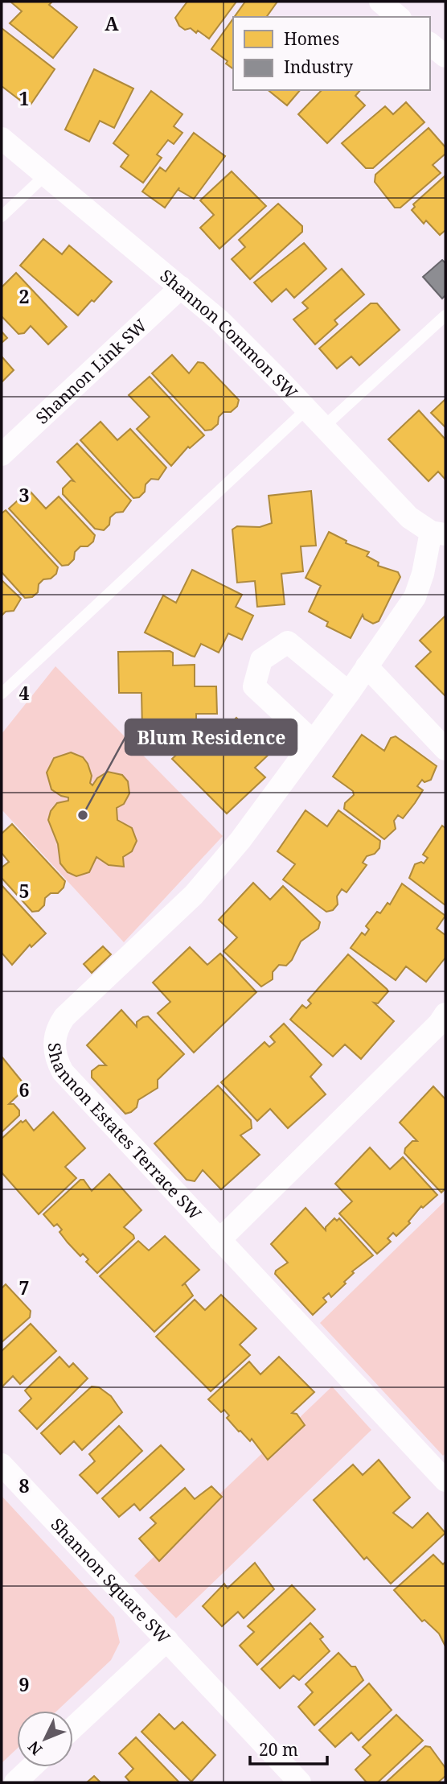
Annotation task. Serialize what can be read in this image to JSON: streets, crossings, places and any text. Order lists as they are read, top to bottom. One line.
{"streets":{"street":["Shannon Common SW","Shannon Link SW","Shannon Estates Terrace SW","Shannon Square SW"]},"crossings":[["Shannon Common SW","Shannon Link SW"],["Shannon Common SW","Shannon Estates Terrace SW"]],"places":["Blum Residence"],"legend":["Homes","Industry"],"scale_bar":"20 m","north":"bottom left","grid":{"columns":["A"],"rows":["1","2","3","4","5","6","7","8","9"]}}
